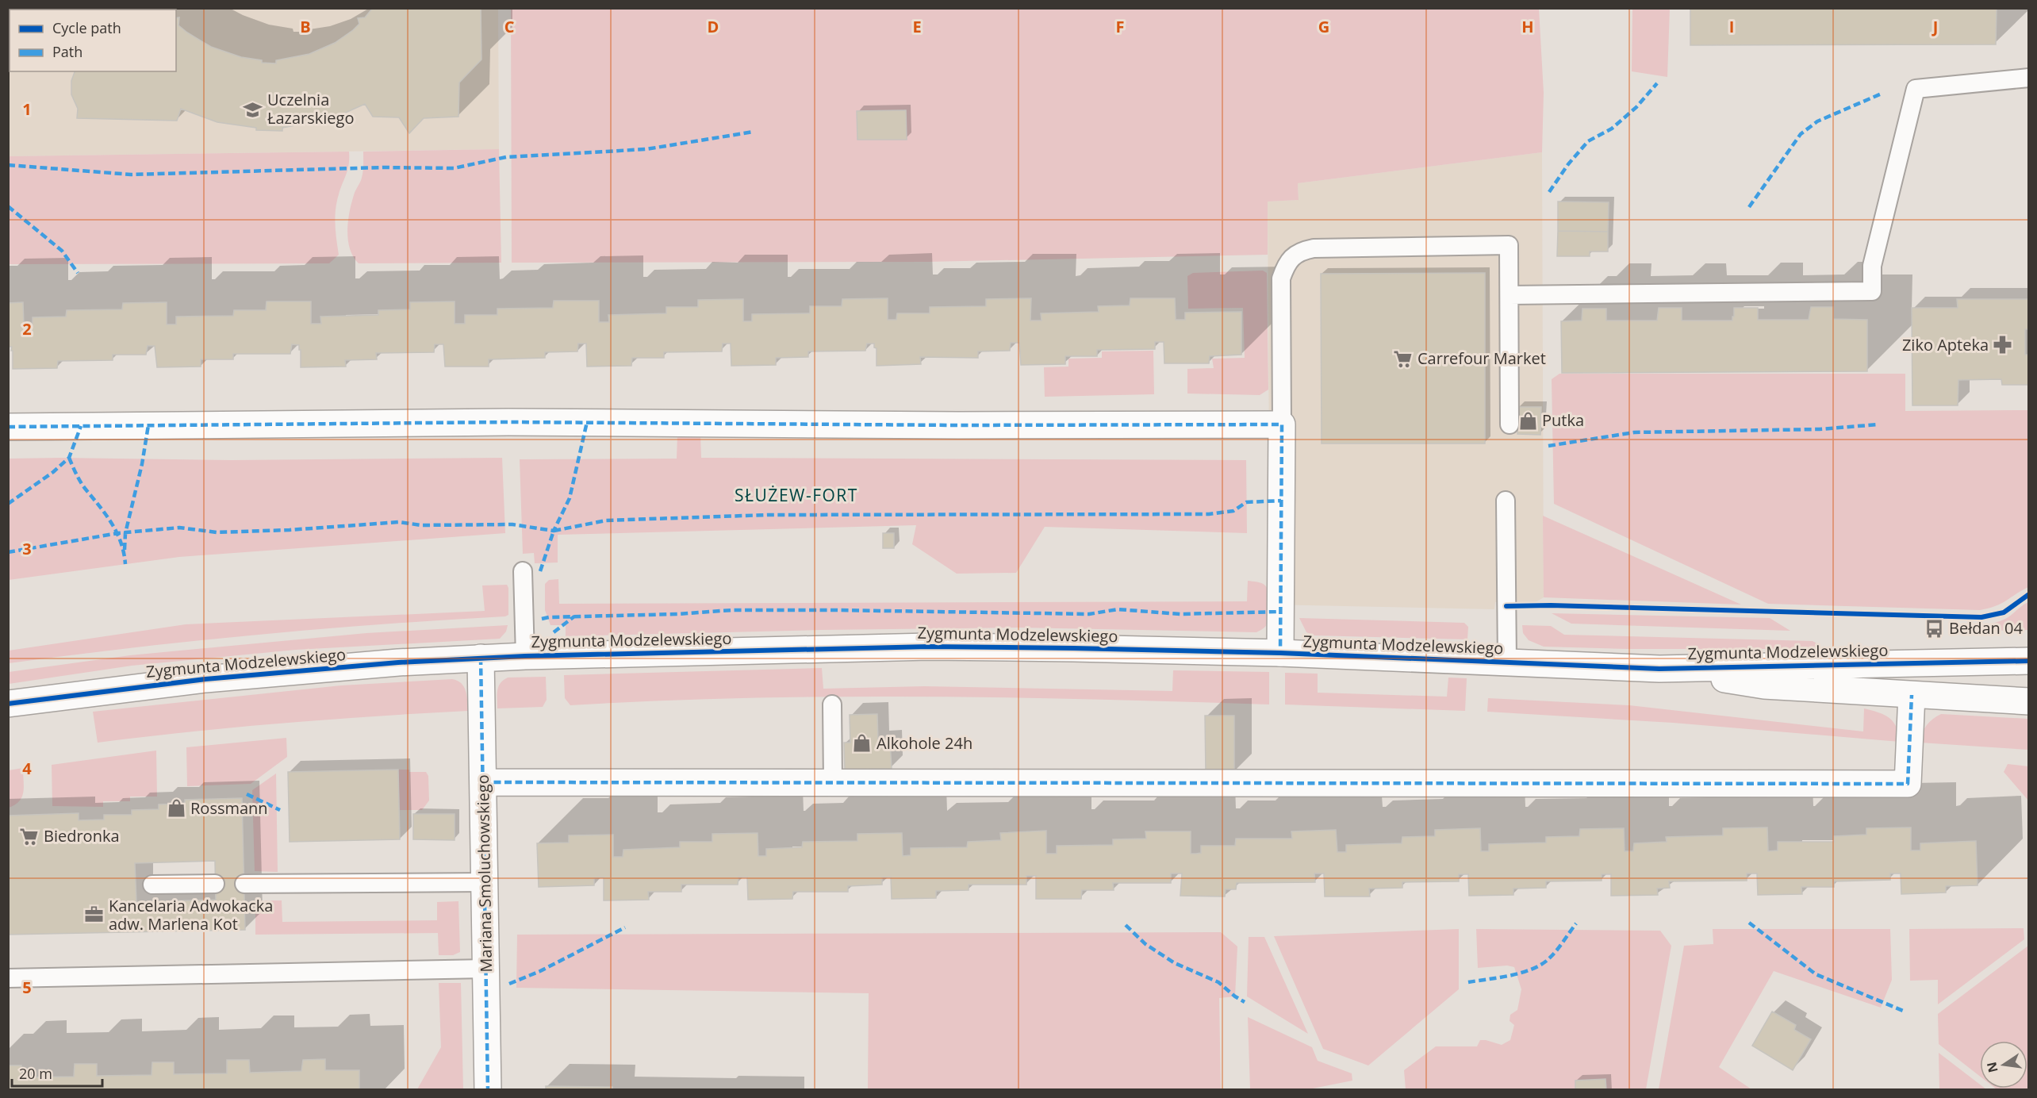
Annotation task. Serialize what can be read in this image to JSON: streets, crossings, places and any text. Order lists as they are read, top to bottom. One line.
{"streets":{"street":["Zygmunta Modzelewskiego","Mariana Smoluchowskiego"]},"crossings":[["Zygmunta Modzelewskiego","Mariana Smoluchowskiego"]],"districts":["SŁUŻEW-FORT"],"places":{"school or university":["Uczelnia Łazarskiego"],"pharmacy":["Ziko Apteka"],"supermarket":["Carrefour Market","Biedronka"],"shop":["Putka","Alkohole 24h","Rossmann"],"bus stop":["Bełdan 04"],"office":["Kancelaria Adwokacka adw. Marlena Kot"]},"legend":["Cycle path","Path"],"scale_bar":"20 m","north":"left","grid":{"columns":["B","C","D","E","F","G","H","I","J"],"rows":["1","2","3","4","5"]}}
